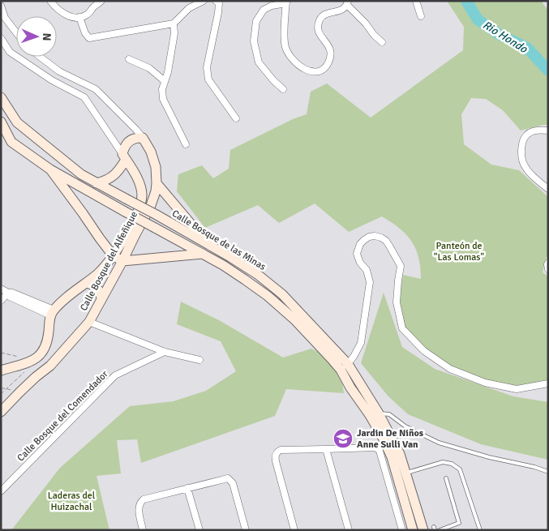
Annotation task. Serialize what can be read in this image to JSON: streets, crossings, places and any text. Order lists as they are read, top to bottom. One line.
{"streets":{"main road":["Calle Bosque de las Minas","Calle Bosque del Alfeñique"],"street":["Calle Bosque del Comendador"]},"water":["Rio Hondo"],"parks":["Panteón de \"Las Lomas\"","Laderas del Huizachal"],"places":{"school or university":["Jardin De Niños Anne Sulli Van"]},"north":"right"}
